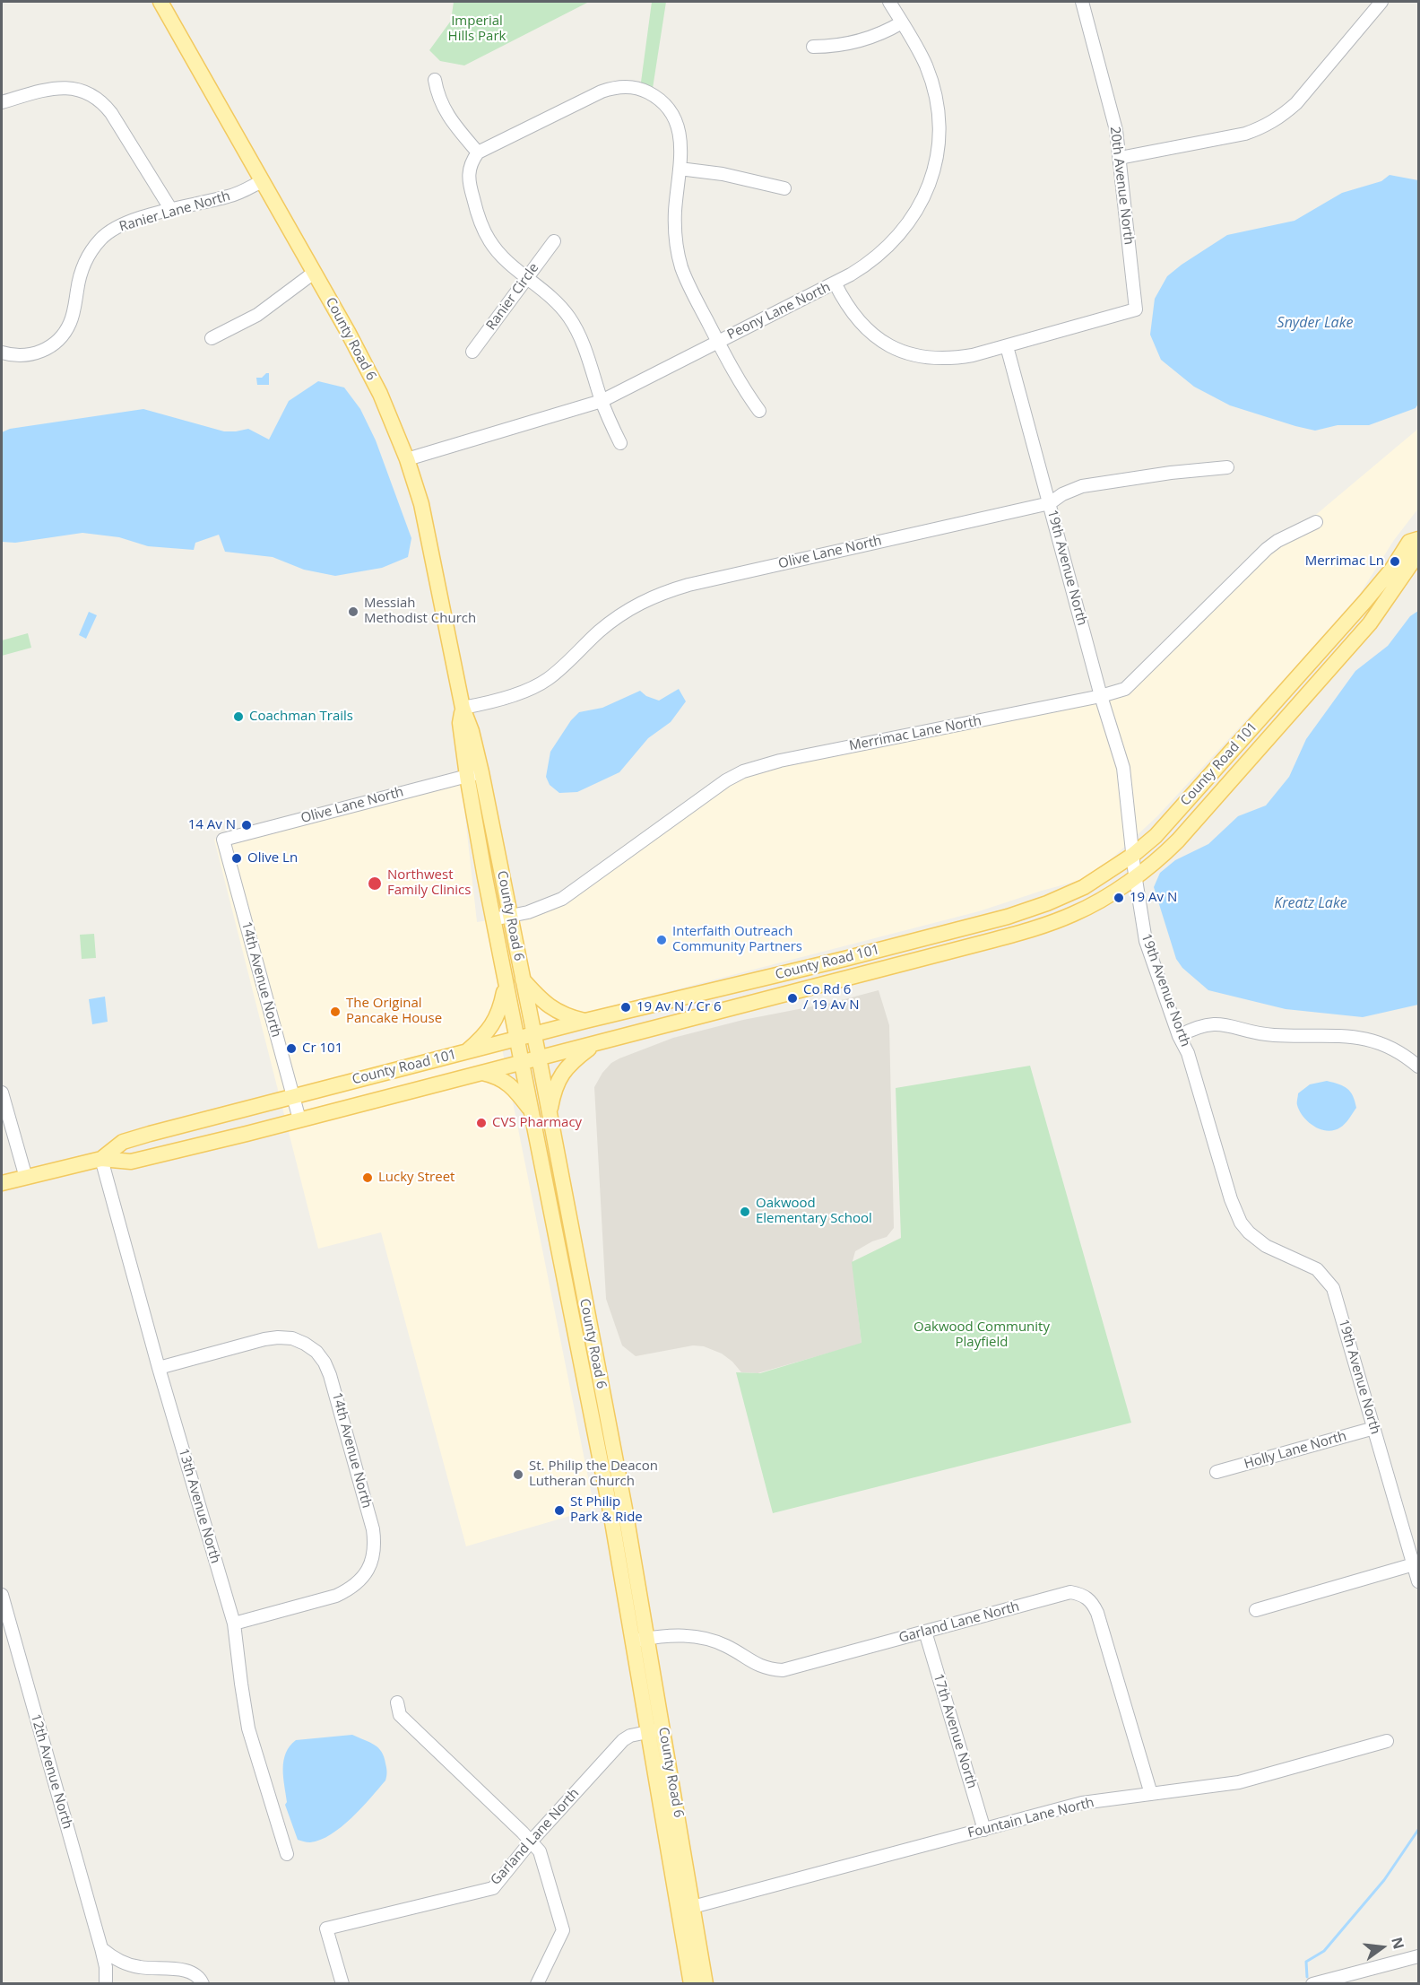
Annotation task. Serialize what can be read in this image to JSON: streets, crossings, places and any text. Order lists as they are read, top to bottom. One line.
{"streets":{"main road":["County Road 6","County Road 101"],"street":["20th Avenue North","Ranier Lane North","Ranier Circle","Peony Lane North","Olive Lane North","19th Avenue North","Merrimac Lane North","14th Avenue North","Holly Lane North","13th Avenue North","Garland Lane North","17th Avenue North","12th Avenue North","Fountain Lane North"]},"crossings":[["20th Avenue North","Peony Lane North"],["Ranier Lane North","County Road 6"],["Peony Lane North","County Road 6"],["Peony Lane North","19th Avenue North"],["County Road 6","Olive Lane North"],["County Road 6","Merrimac Lane North"],["County Road 6","County Road 101"],["County Road 6","Garland Lane North"],["County Road 6","Fountain Lane North"],["Olive Lane North","19th Avenue North"],["Olive Lane North","14th Avenue North"],["19th Avenue North","Merrimac Lane North"],["19th Avenue North","County Road 101"],["19th Avenue North","Holly Lane North"],["County Road 101","14th Avenue North"],["County Road 101","13th Avenue North"],["14th Avenue North","13th Avenue North"],["Garland Lane North","17th Avenue North"],["Garland Lane North","Fountain Lane North"],["17th Avenue North","Fountain Lane North"]],"water":["Snyder Lake","Kreatz Lake"],"parks":["Imperial Hills Park","Oakwood Community Playfield"],"places":["Merrimac Ln","Messiah Methodist Church","Coachman Trails","14 Av N","Olive Ln","Northwest Family Clinics","19 Av N","Interfaith Outreach Community Partners","Co Rd 6 / 19 Av N","19 Av N / Cr 6","The Original Pancake House","Cr 101","CVS Pharmacy","Lucky Street","Oakwood Elementary School","St. Philip the Deacon Lutheran Church","St Philip Park & Ride"],"north":"right"}
